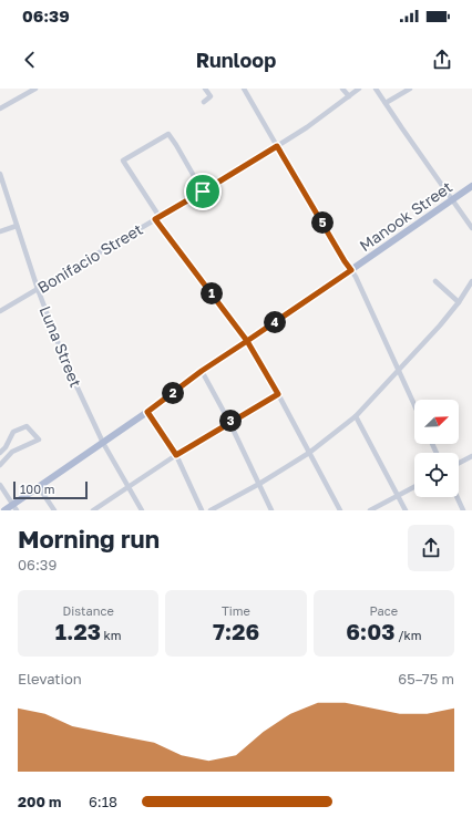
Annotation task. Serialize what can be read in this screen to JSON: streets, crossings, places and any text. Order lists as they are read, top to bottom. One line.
{"streets":{"main road":["Manook Street"],"street":["Bonifacio Street","Luna Street"]},"crossings":[["Manook Street","Luna Street"],["Bonifacio Street","Luna Street"]],"scale_bar":"100 m","north":"top right","page":{"status":"06:39","header":"Runloop","pins":["5","1","4","2","3"],"scale":"100 m","heading":["Morning run","06:39"],"stats":[["Distance","1.23 km"],["Time","7:26"],["Pace","6:03 /km"]],"chart":["Elevation","65–75 m"],"list":[{"name":"200 m","note":"6:18"}]}}
